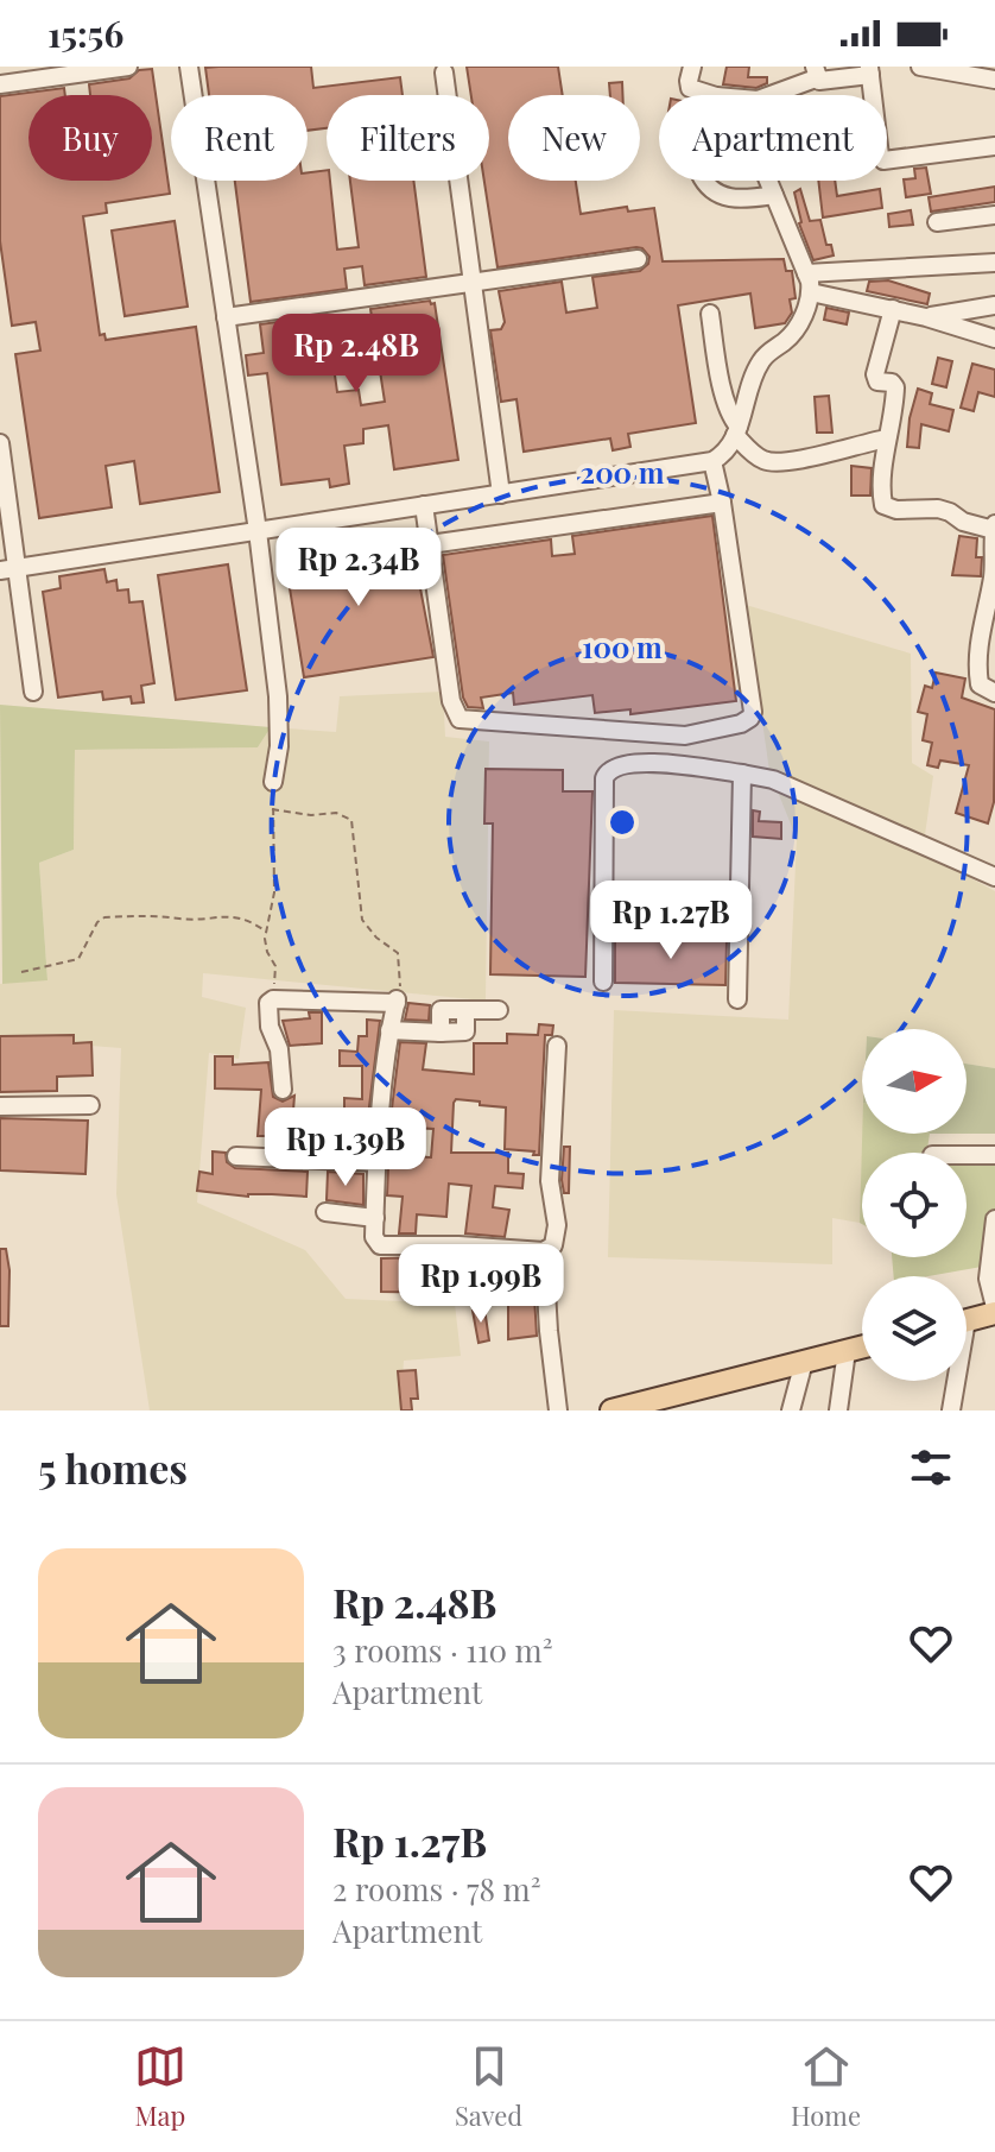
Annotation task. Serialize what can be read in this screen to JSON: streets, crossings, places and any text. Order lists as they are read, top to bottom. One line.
{"north":"right","page":{"status":"15:56","chip":["Buy","Rent","Filters","New","Apartment"],"price":["Rp 2.48B","Rp 2.34B","Rp 1.27B","Rp 1.39B","Rp 1.99B"],"heading":"5 homes","list":[{"name":"Rp 2.48B","note":"3 rooms · 110 m² · Apartment"},{"name":"Rp 1.27B","note":"2 rooms · 78 m² · Apartment"}],"tabs":["Map","Saved","Home"]},"rings":["200 m","100 m"]}
